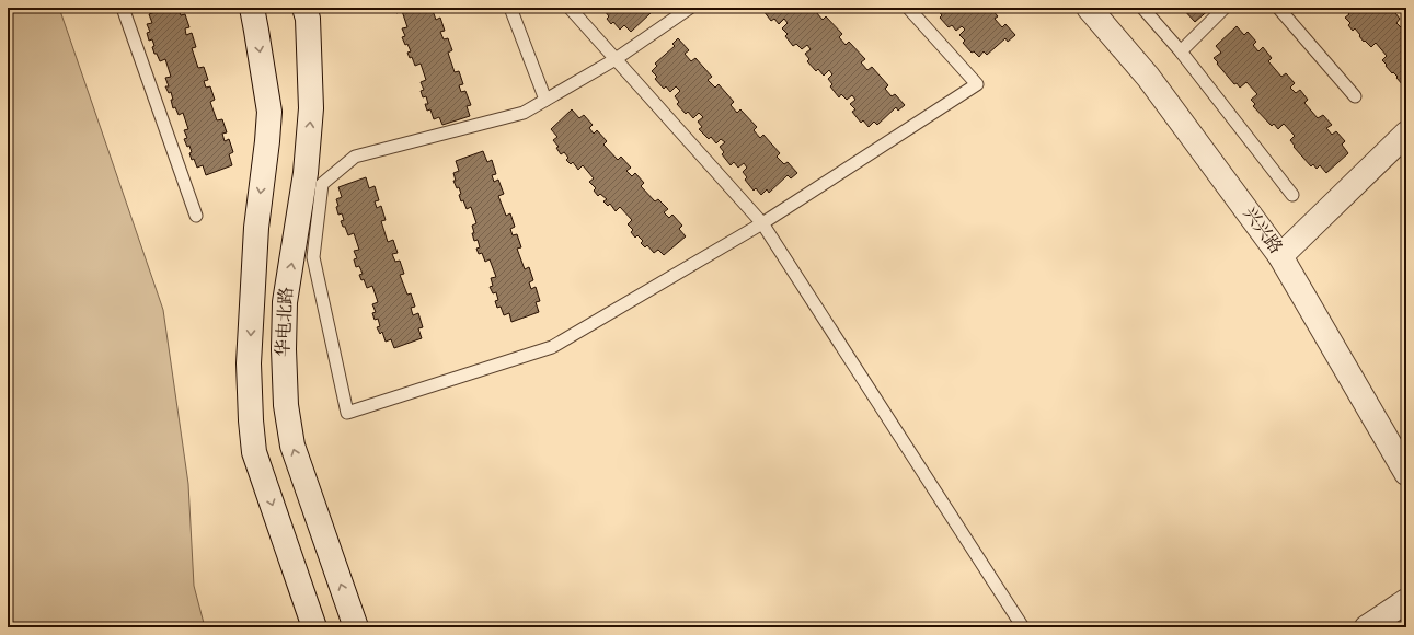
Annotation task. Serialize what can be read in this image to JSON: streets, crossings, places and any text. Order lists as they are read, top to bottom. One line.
{"streets":{"main road":["兴兴路","华电北路"]}}
